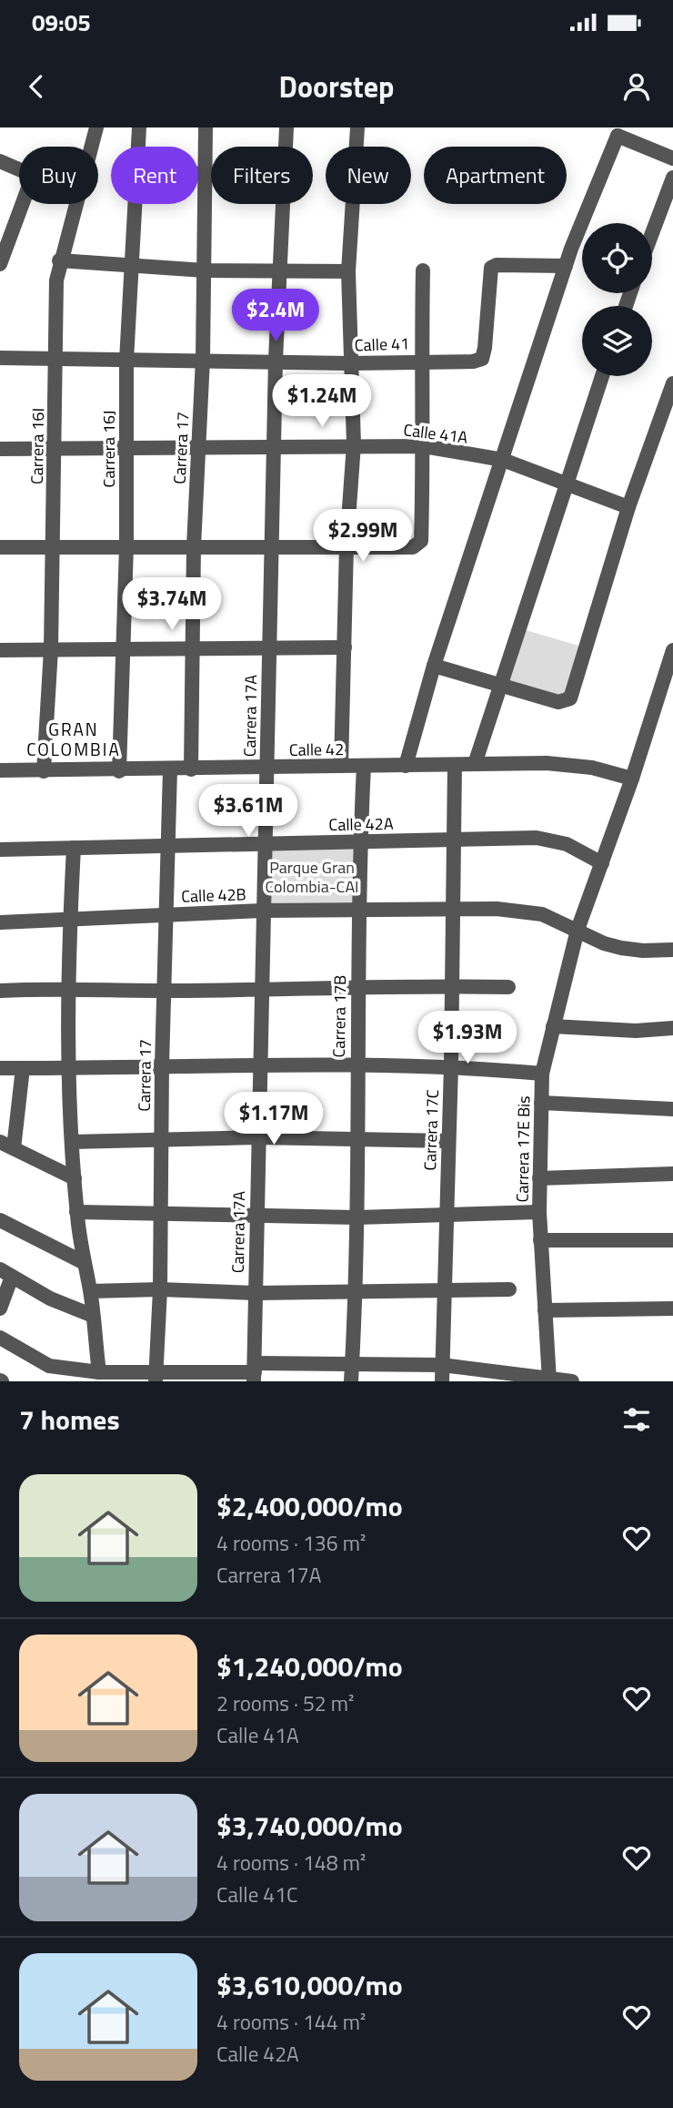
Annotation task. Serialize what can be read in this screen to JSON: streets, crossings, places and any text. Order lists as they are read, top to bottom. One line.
{"streets":{"street":["Calle 41","Calle 41A","Carrera 16I","Carrera 17","Carrera 16J","Carrera 17A","Calle 42","Calle 42A","Calle 42B","Carrera 17B","Carrera 17C","Carrera 17E Bis"]},"crossings":[["Calle 41","Carrera 16I"],["Calle 41","Carrera 17"],["Calle 41","Carrera 16J"],["Calle 41","Carrera 17A"],["Calle 41A","Carrera 16I"],["Calle 41A","Carrera 17"],["Calle 41A","Carrera 16J"],["Calle 41A","Carrera 17A"],["Carrera 16I","Calle 42"],["Carrera 17","Calle 42"],["Carrera 17","Calle 42A"],["Carrera 17","Calle 42B"],["Carrera 16J","Calle 42"],["Carrera 17A","Calle 42"],["Carrera 17A","Calle 42A"],["Carrera 17A","Calle 42B"],["Calle 42","Carrera 17B"],["Calle 42","Carrera 17C"],["Calle 42","Carrera 17E Bis"],["Calle 42A","Carrera 17B"],["Calle 42A","Carrera 17C"],["Calle 42A","Carrera 17E Bis"],["Calle 42B","Carrera 17B"],["Calle 42B","Carrera 17C"],["Calle 42B","Carrera 17E Bis"]],"districts":["GRAN COLOMBIA"],"parks":["Parque Gran Colombia-CAI"],"page":{"status":"09:05","header":"Doorstep","chip":["Buy","Rent","Filters","New","Apartment"],"price":["$2.4M","$1.24M","$2.99M","$3.74M","$3.61M","$1.93M","$1.17M"],"heading":"7 homes","list":[{"name":"$2,400,000/mo","note":"4 rooms · 136 m² · Carrera 17A"},{"name":"$1,240,000/mo","note":"2 rooms · 52 m² · Calle 41A"},{"name":"$3,740,000/mo","note":"4 rooms · 148 m² · Calle 41C"},{"name":"$3,610,000/mo","note":"4 rooms · 144 m² · Calle 42A"}]}}
